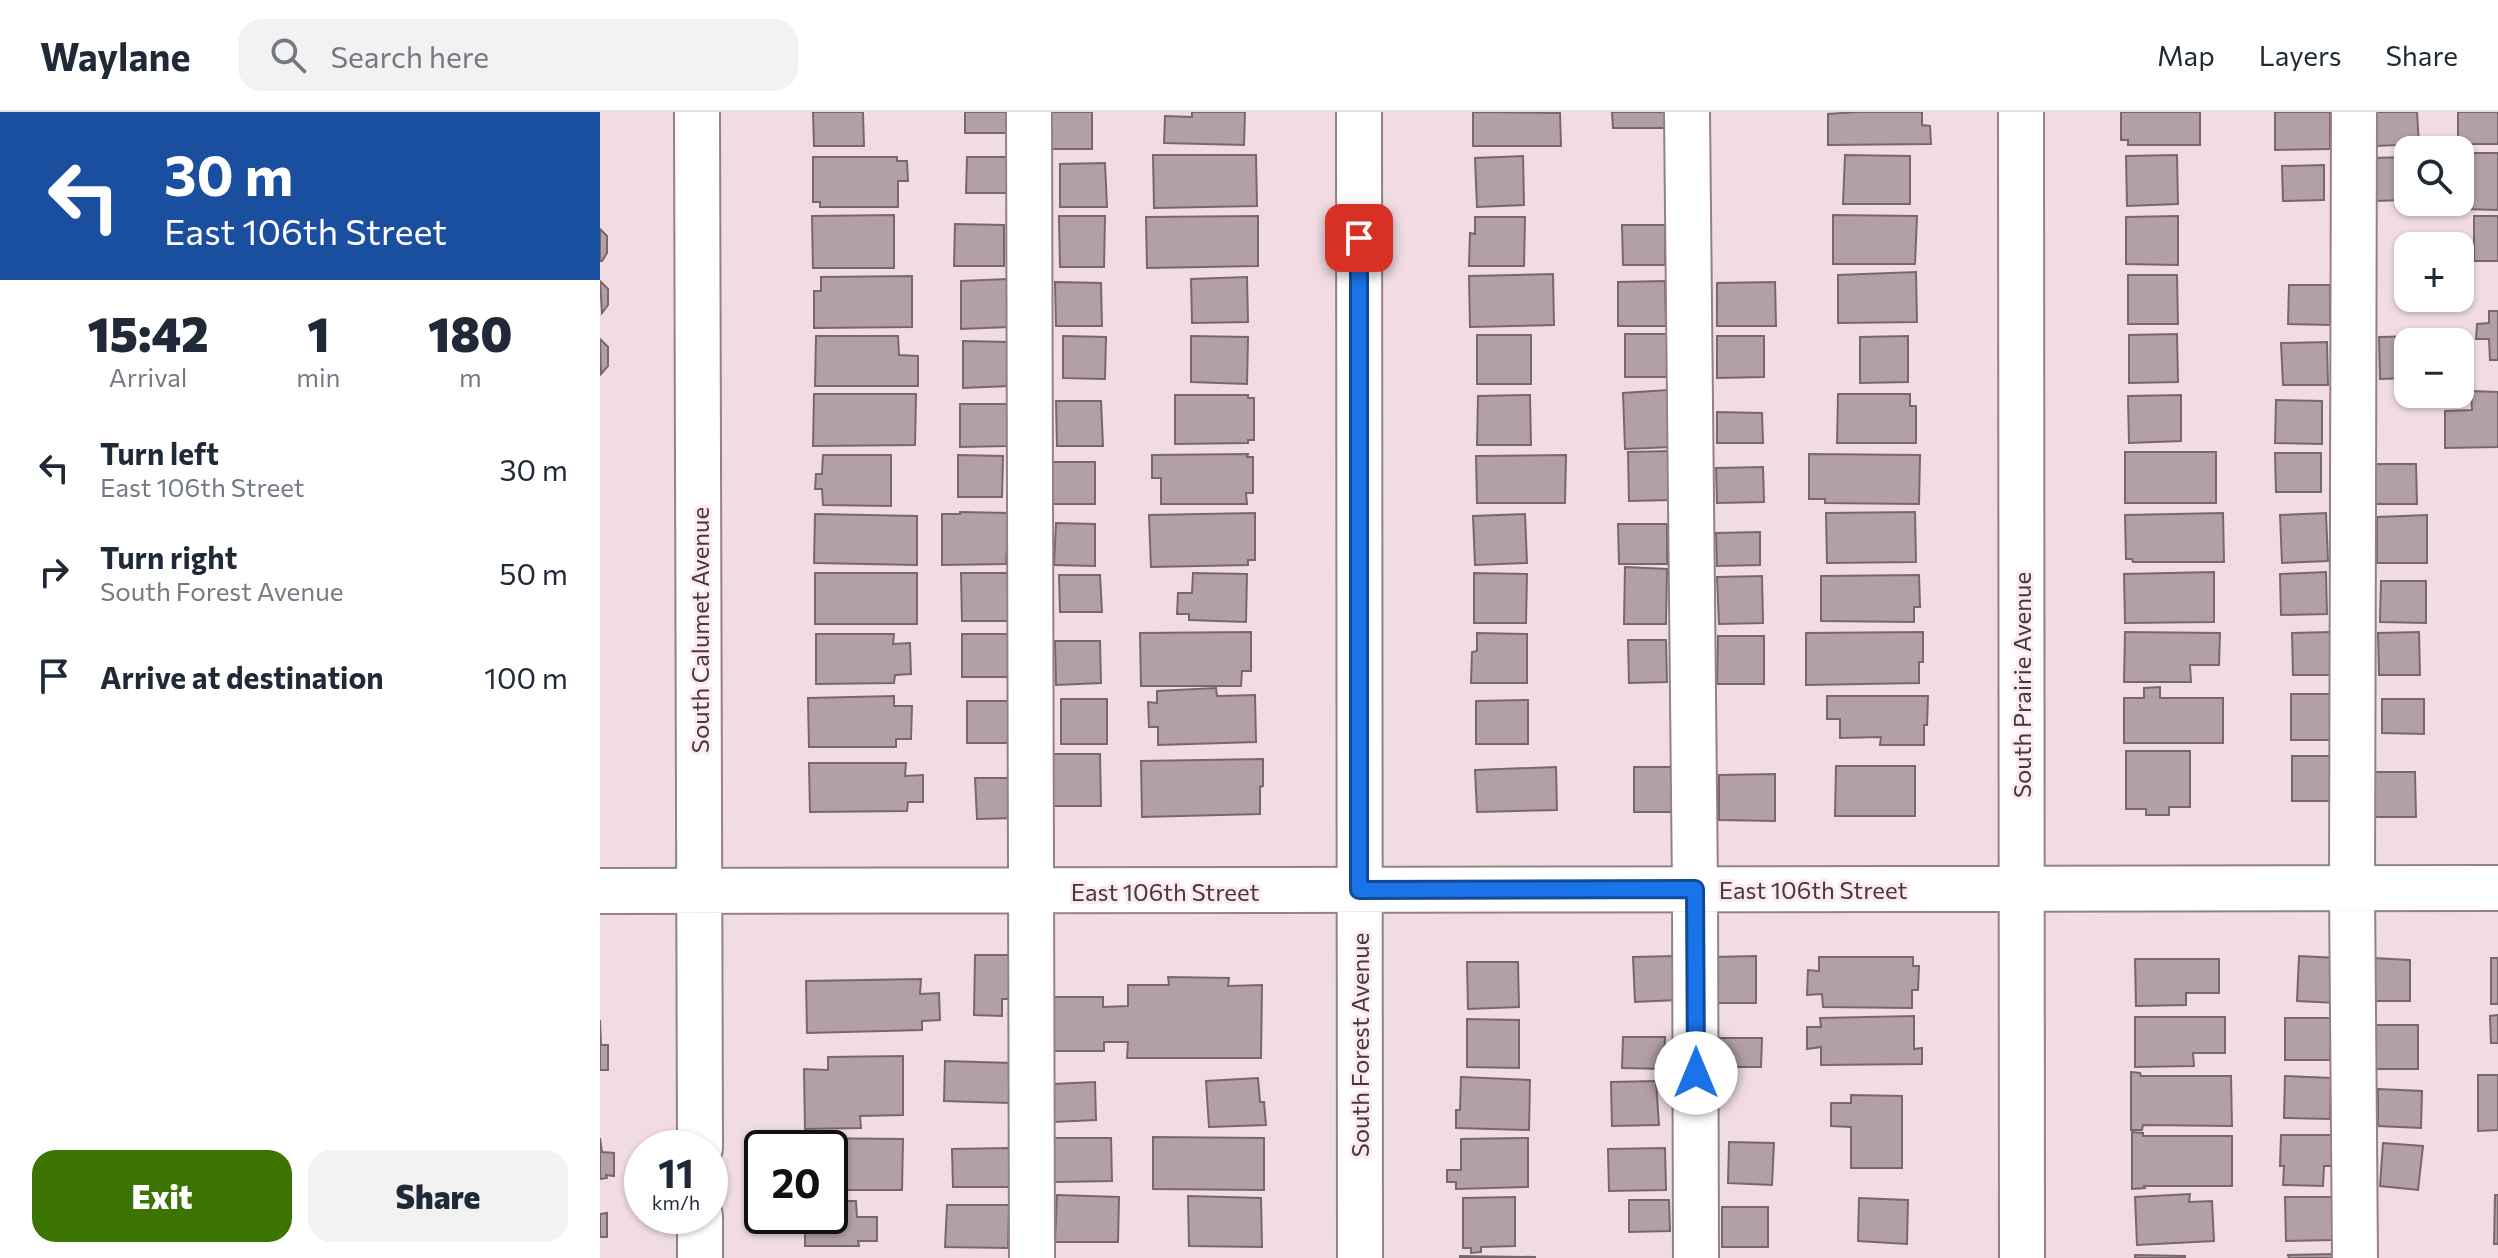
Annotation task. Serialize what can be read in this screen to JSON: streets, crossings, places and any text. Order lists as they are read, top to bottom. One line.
{"streets":{"street":["South Calumet Avenue","South Prairie Avenue","East 106th Street","South Forest Avenue"]},"crossings":[["South Calumet Avenue","East 106th Street"],["South Prairie Avenue","East 106th Street"],["East 106th Street","South Forest Avenue"]],"page":{"header":"Waylane","search":"Search here","nav":["Map","Layers","Share"],"turn":["30 m","East 106th Street"],"map_buttons":["+","−"],"eta":["15:42","Arrival","1","min","180","m"],"list":[{"name":"Turn left","note":"East 106th Street","value":"30 m"},{"name":"Turn right","note":"South Forest Avenue","value":"50 m"},{"name":"Arrive at destination","value":"100 m"}],"speed":"11 km/h","limit":"20","buttons":["Exit","Share"]}}
